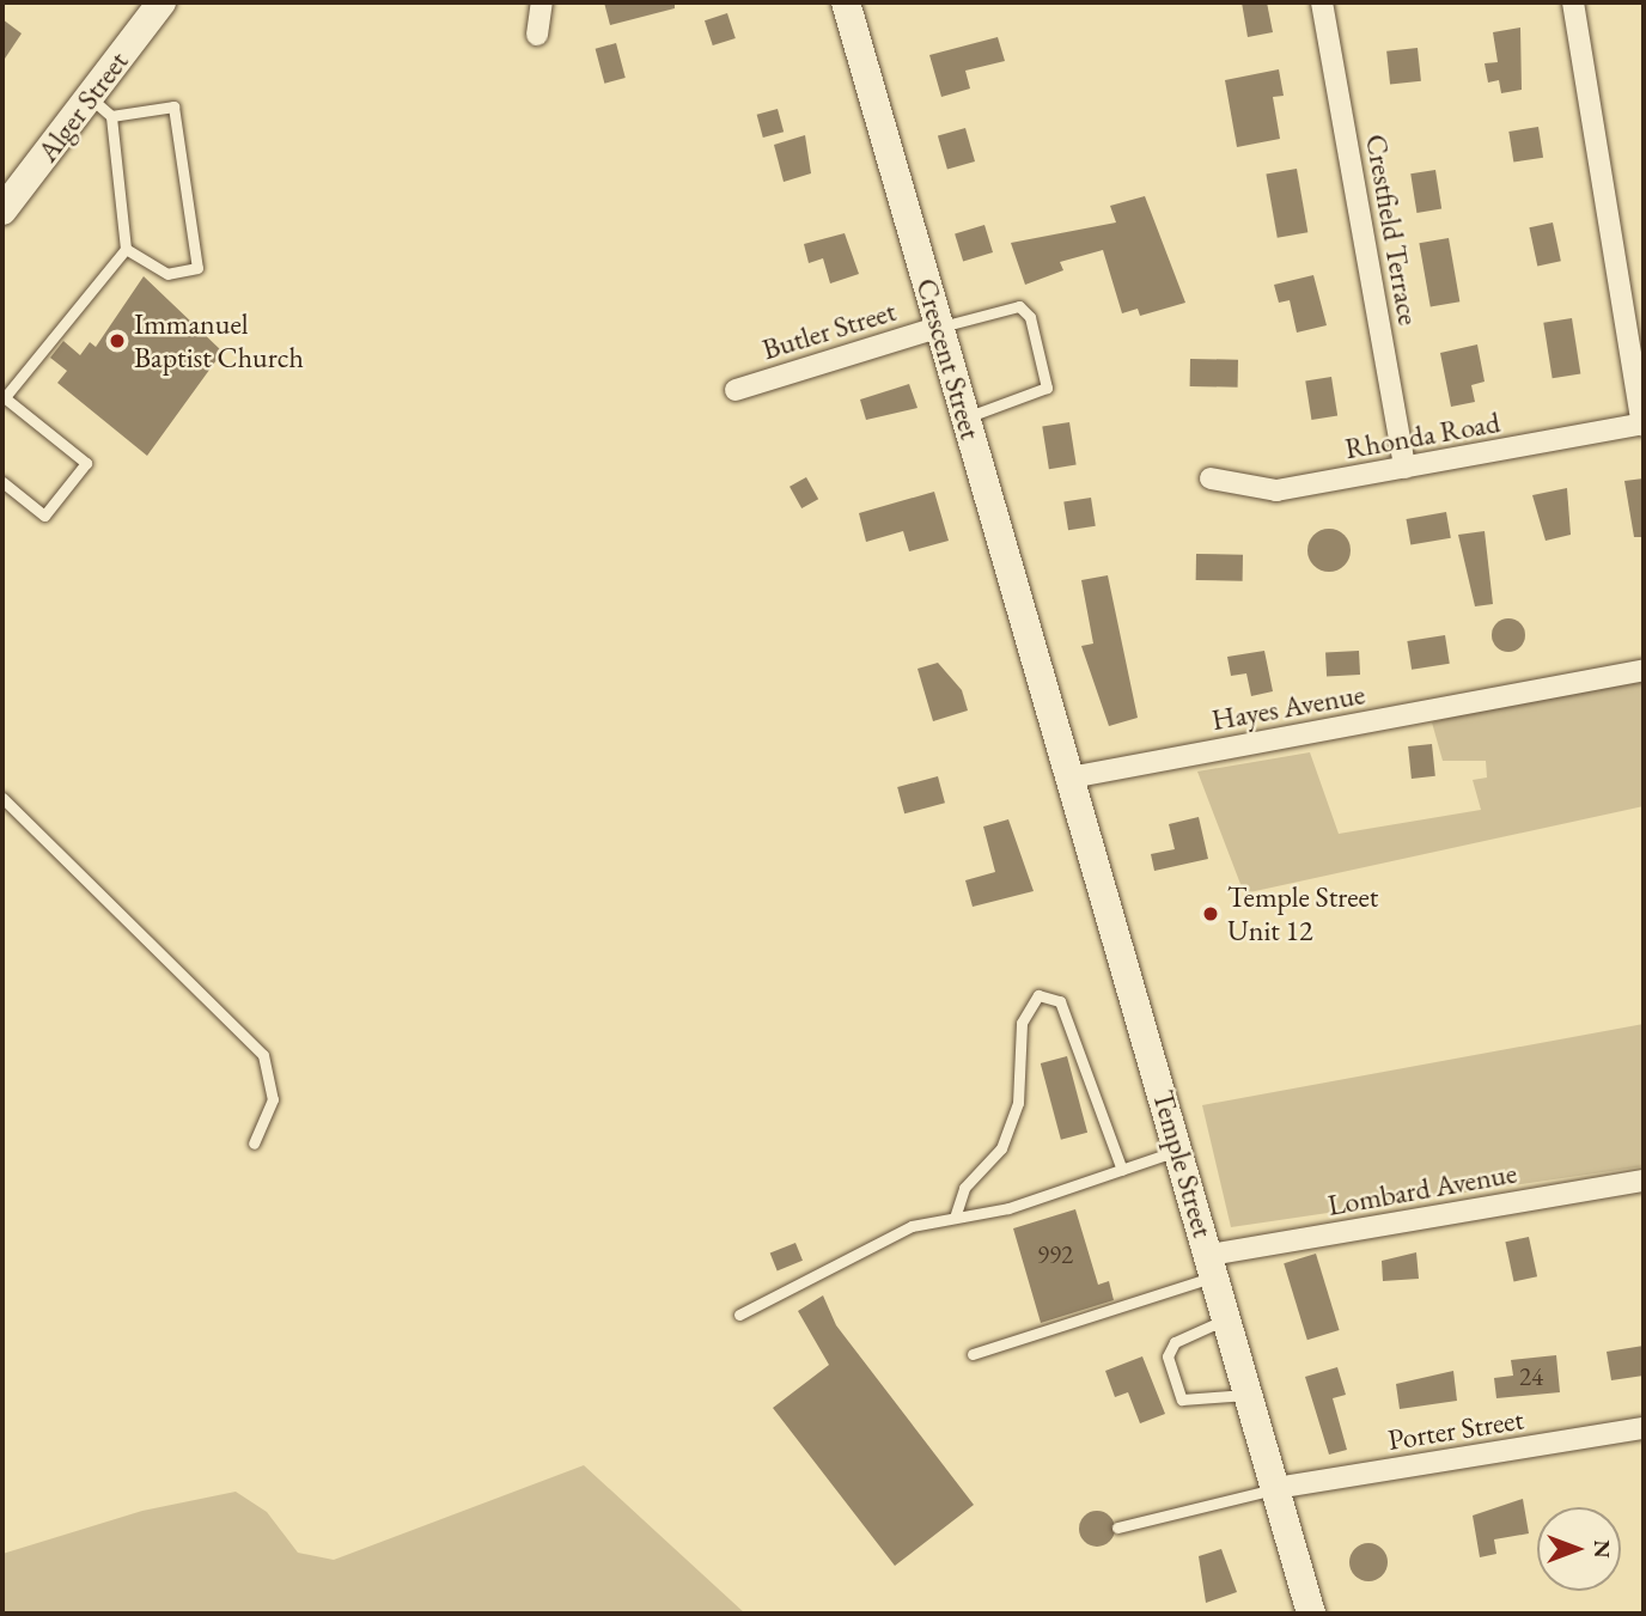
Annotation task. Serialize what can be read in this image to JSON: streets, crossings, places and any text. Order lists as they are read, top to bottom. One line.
{"streets":{"main road":["Alger Street","Crescent Street","Temple Street"],"street":["Crestfield Terrace","Butler Street","Rhonda Road","Hayes Avenue","Lombard Avenue","Porter Street"]},"crossings":[["Crestfield Terrace","Rhonda Road"],["Butler Street","Crescent Street"],["Crescent Street","Temple Street"],["Hayes Avenue","Temple Street"],["Temple Street","Lombard Avenue"],["Temple Street","Porter Street"]],"places":["Immanuel Baptist Church","Temple Street Unit 12"],"house_numbers":["992","24"],"north":"right"}
